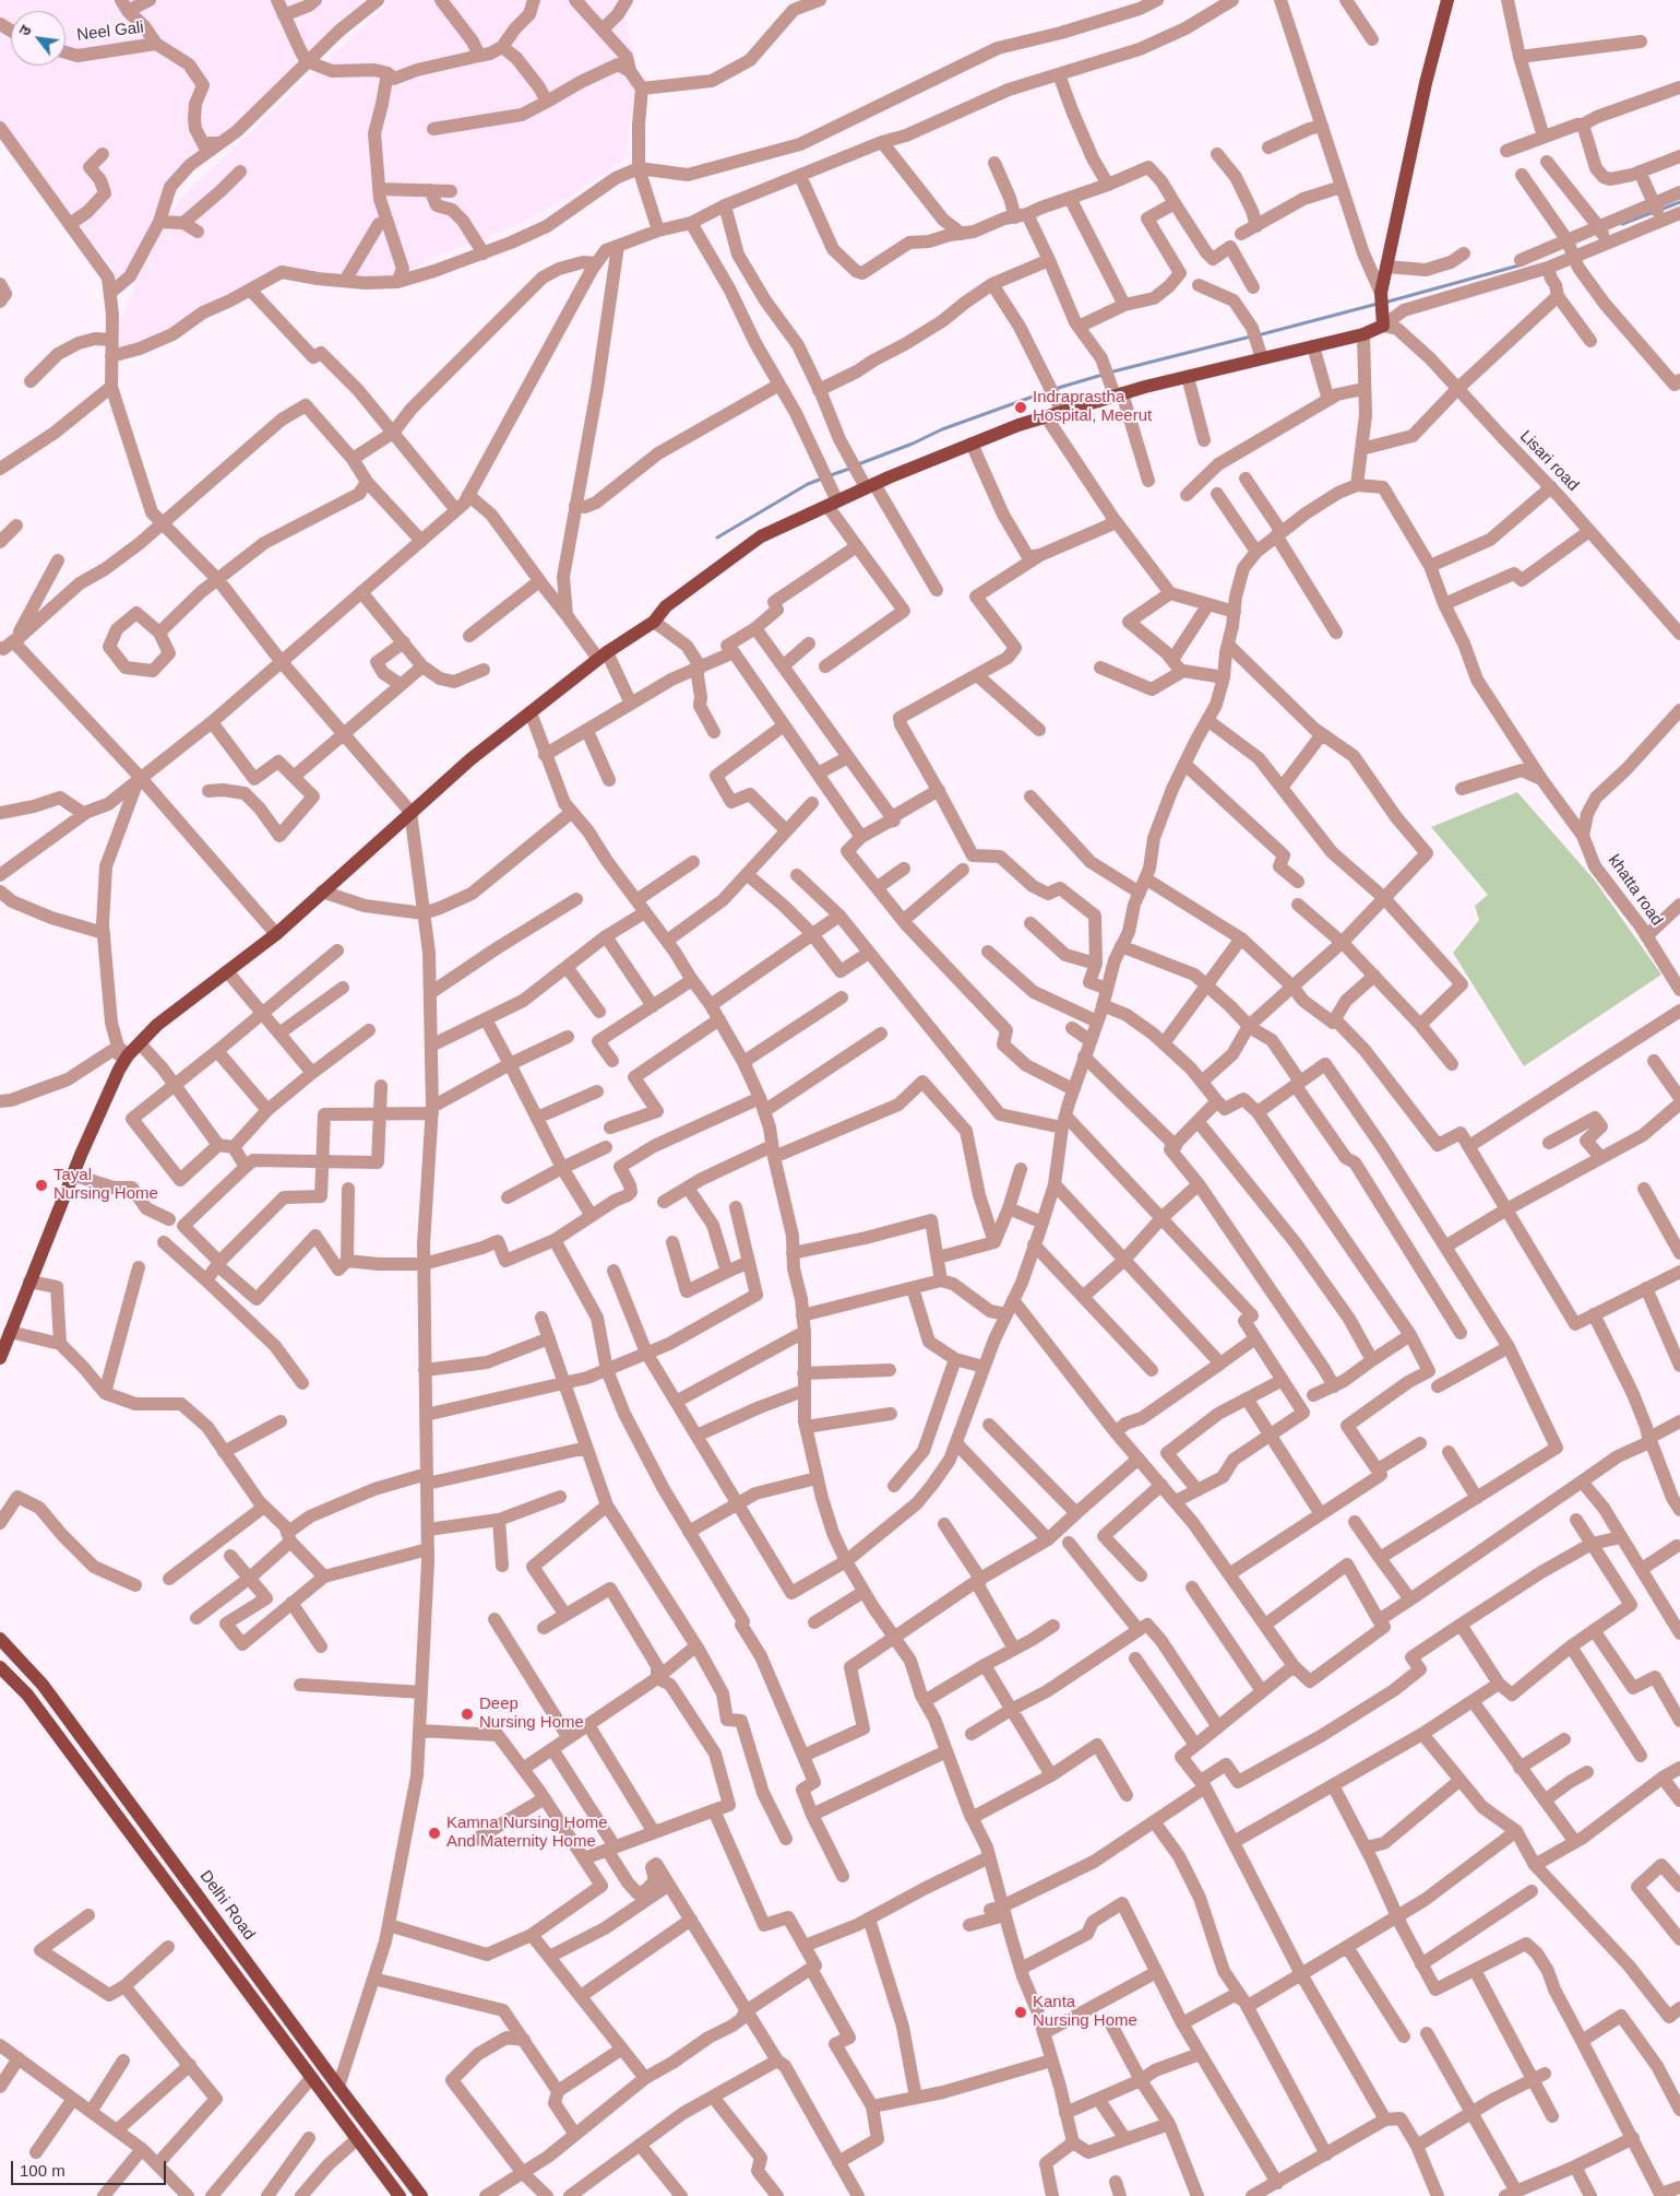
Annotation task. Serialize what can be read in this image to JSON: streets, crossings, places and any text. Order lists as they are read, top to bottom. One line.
{"streets":{"main road":["Delhi Road"],"street":["Neel Gali","Lisari road","khatta road"]},"places":["Indraprastha Hospital, Meerut","Tayal Nursing Home","Deep Nursing Home","Kamna Nursing Home And Maternity Home","Kanta Nursing Home"],"scale_bar":"100 m","north":"top left"}
